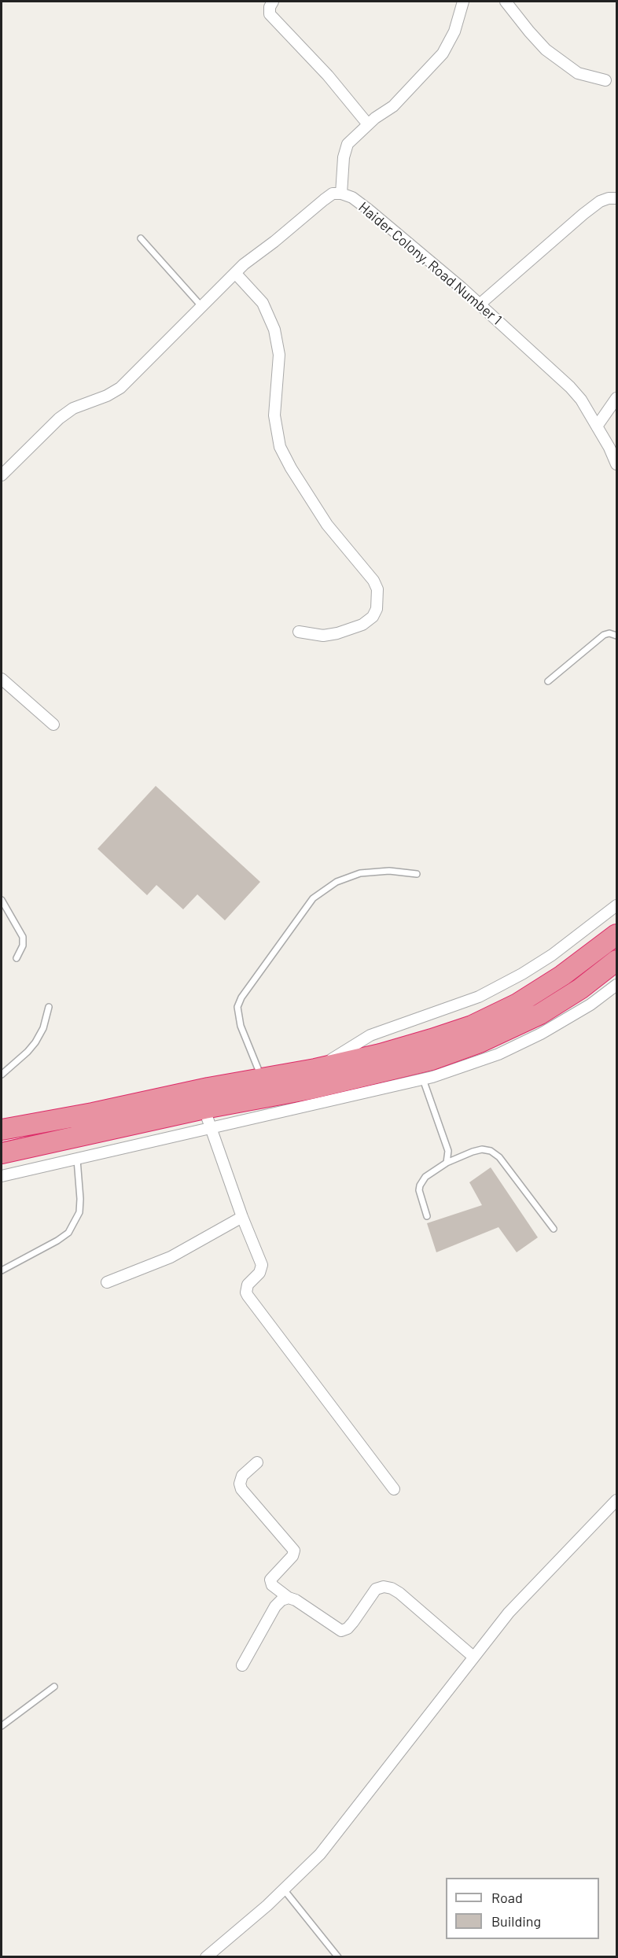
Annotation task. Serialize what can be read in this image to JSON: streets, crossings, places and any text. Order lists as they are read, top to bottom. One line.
{"streets":{"street":["Haider Colony, Road Number 1"]},"legend":["Road","Building"]}
